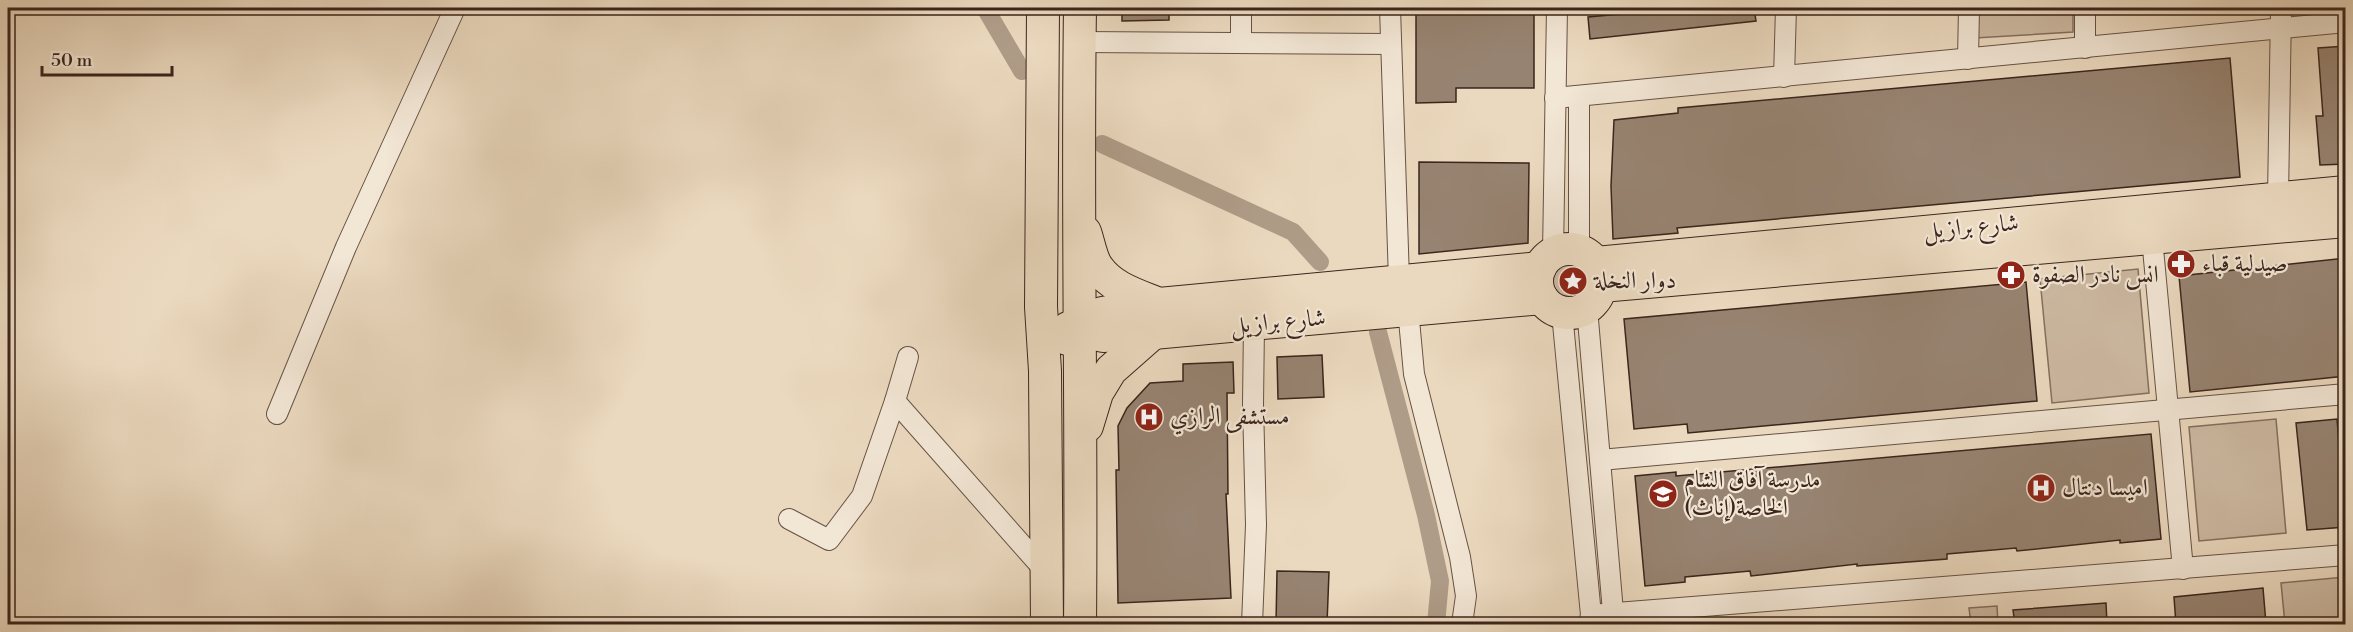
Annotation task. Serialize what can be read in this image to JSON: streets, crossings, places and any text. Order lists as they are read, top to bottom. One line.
{"streets":{"highway":["شارع برازيل"]},"places":{"pharmacy":["صيدلية قباء","انس نادر الصفوة"],"place":["دوار النخلة"],"hospital":["مستشفى الرازي","اميسا دنتال"],"school or university":["مدرسة آفاق الشام الخاصة(إناث)"]},"scale_bar":"50 m"}
